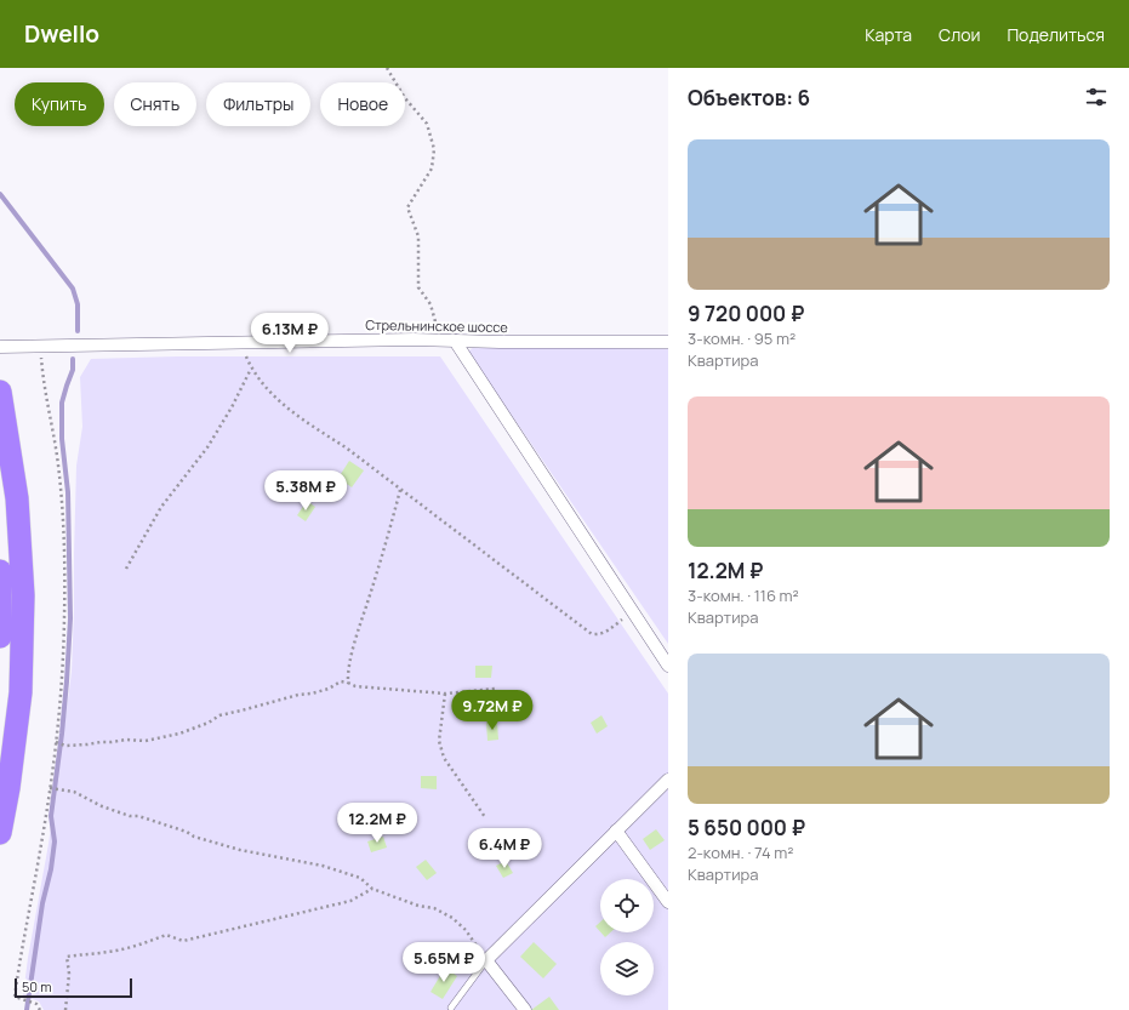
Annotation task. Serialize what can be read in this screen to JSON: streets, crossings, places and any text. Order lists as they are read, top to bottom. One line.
{"streets":{"street":["Стрельнинское шоссе"]},"scale_bar":"50 m","page":{"header":"Dwello","nav":["Карта","Слои","Поделиться"],"heading":"Объектов: 6","chip":["Купить","Снять","Фильтры","Новое"],"list":[{"name":"9 720 000 ₽","note":"3-комн. · 95 m² · Квартира"},{"name":"12.2M ₽","note":"3-комн. · 116 m² · Квартира"},{"name":"5 650 000 ₽","note":"2-комн. · 74 m² · Квартира"}],"price":["6.13M ₽","5.38M ₽","9.72M ₽","12.2M ₽","6.4M ₽","5.65M ₽"],"scale":"50 m"}}
